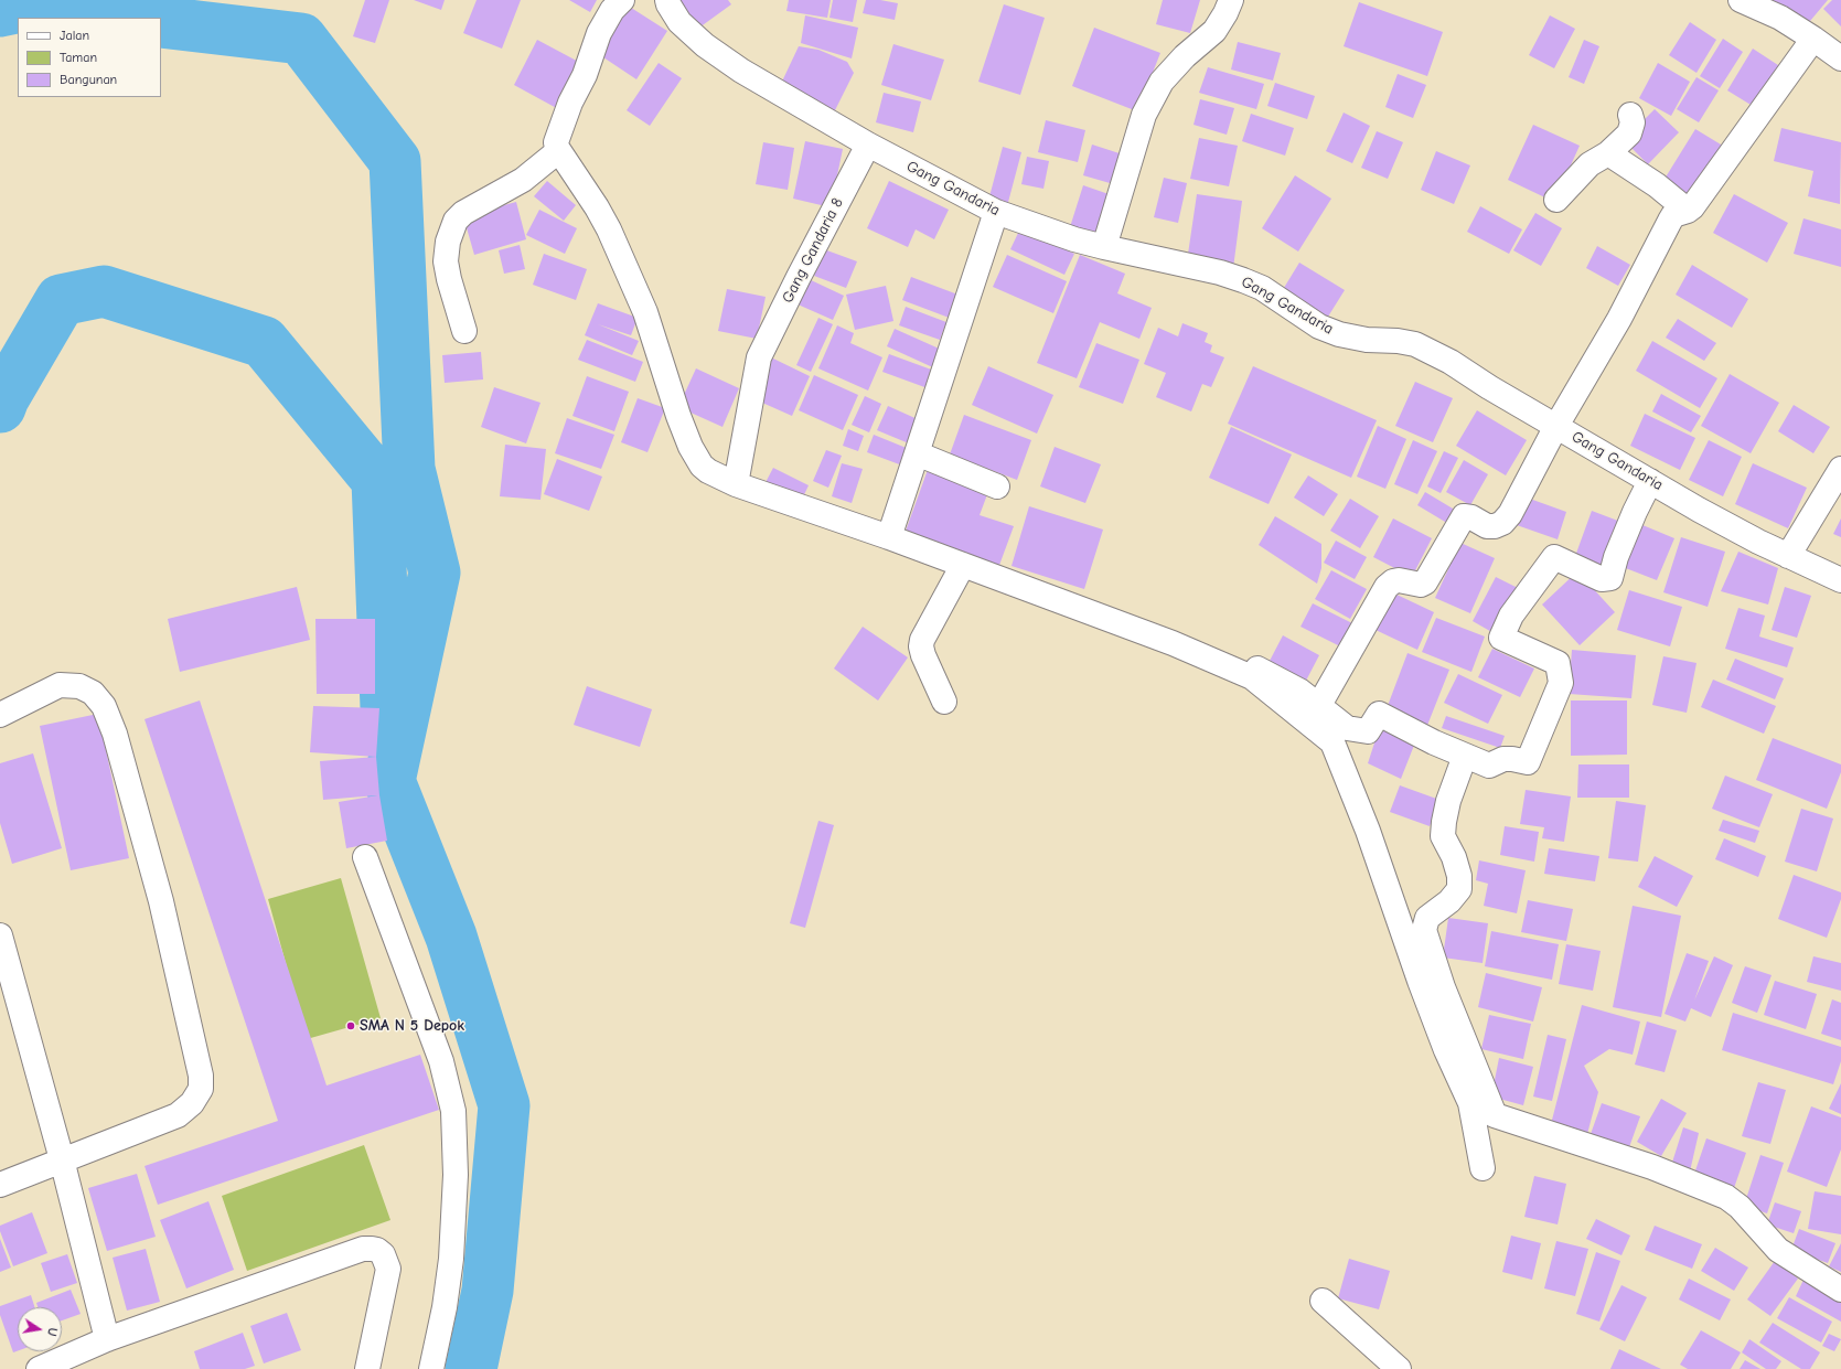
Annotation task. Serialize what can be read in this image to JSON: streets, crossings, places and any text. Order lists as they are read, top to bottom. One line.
{"streets":{"street":["Gang Gandaria","Gang Gandaria 8"]},"crossings":[["Gang Gandaria","Gang Gandaria 8"]],"places":["SMA N 5 Depok"],"legend":["Jalan","Taman","Bangunan"],"north":"right"}
